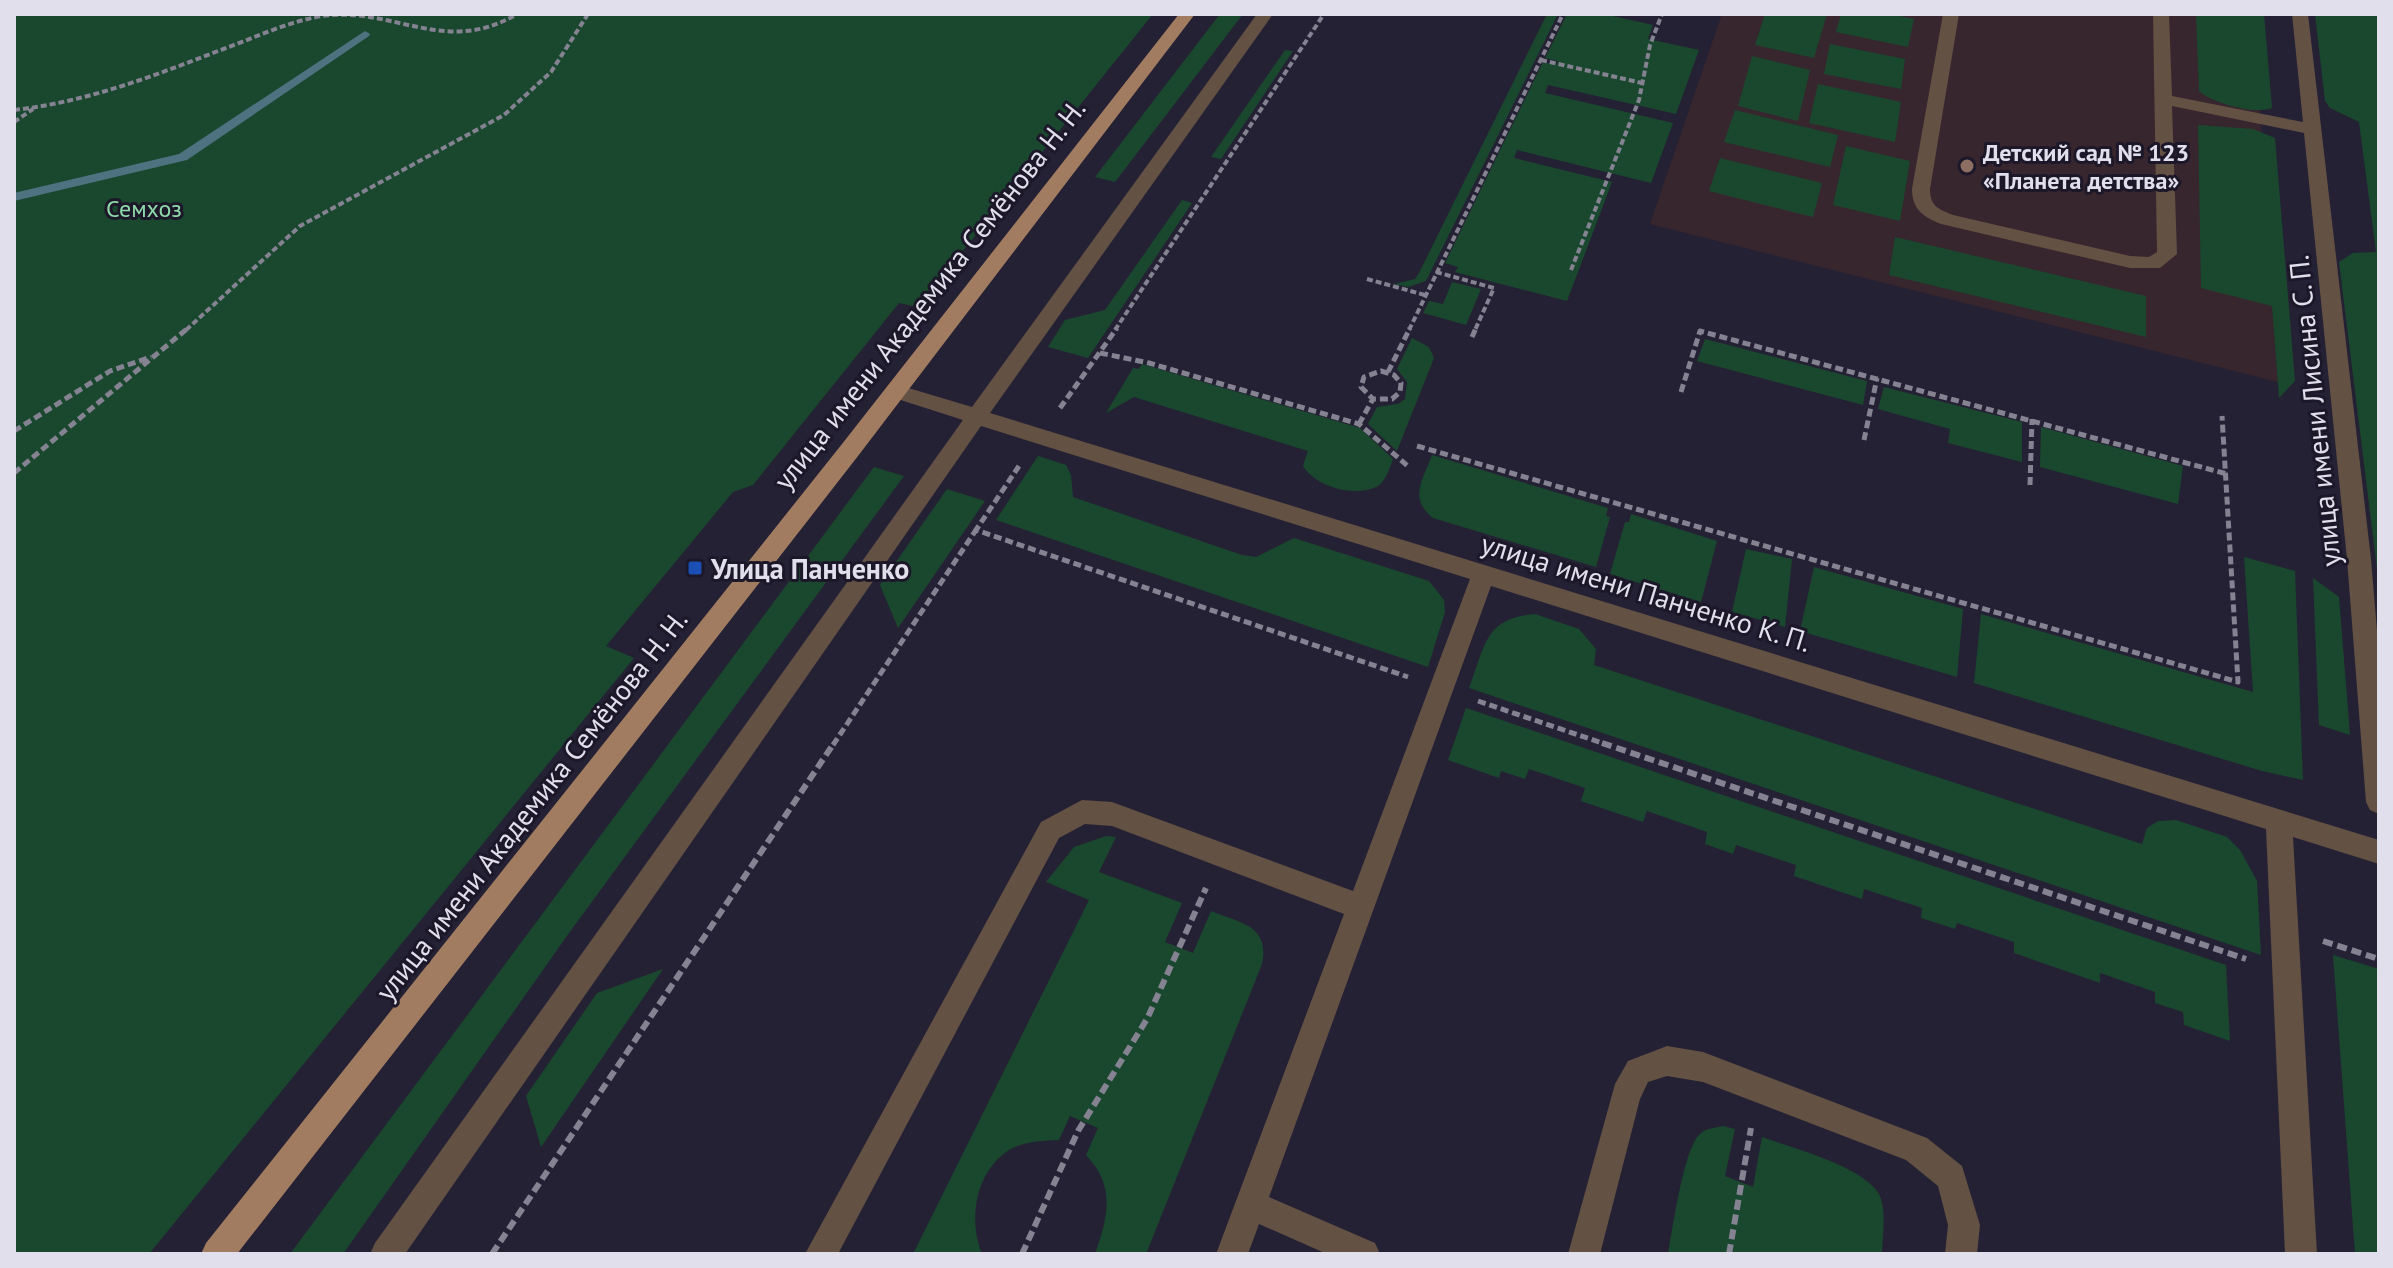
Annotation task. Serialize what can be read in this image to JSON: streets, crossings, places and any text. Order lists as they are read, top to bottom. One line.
{"streets":{"main road":["улица имени Академика Семёнова Н. Н."],"street":["улица имени Лисина С. П.","улица имени Панченко К. П."]},"crossings":[["улица имени Академика Семёнова Н. Н.","улица имени Панченко К. П."]],"parks":["Семхоз"],"places":{"other":["Детский сад № 123 «Планета детства»"],"transit":["Улица Панченко"]}}
